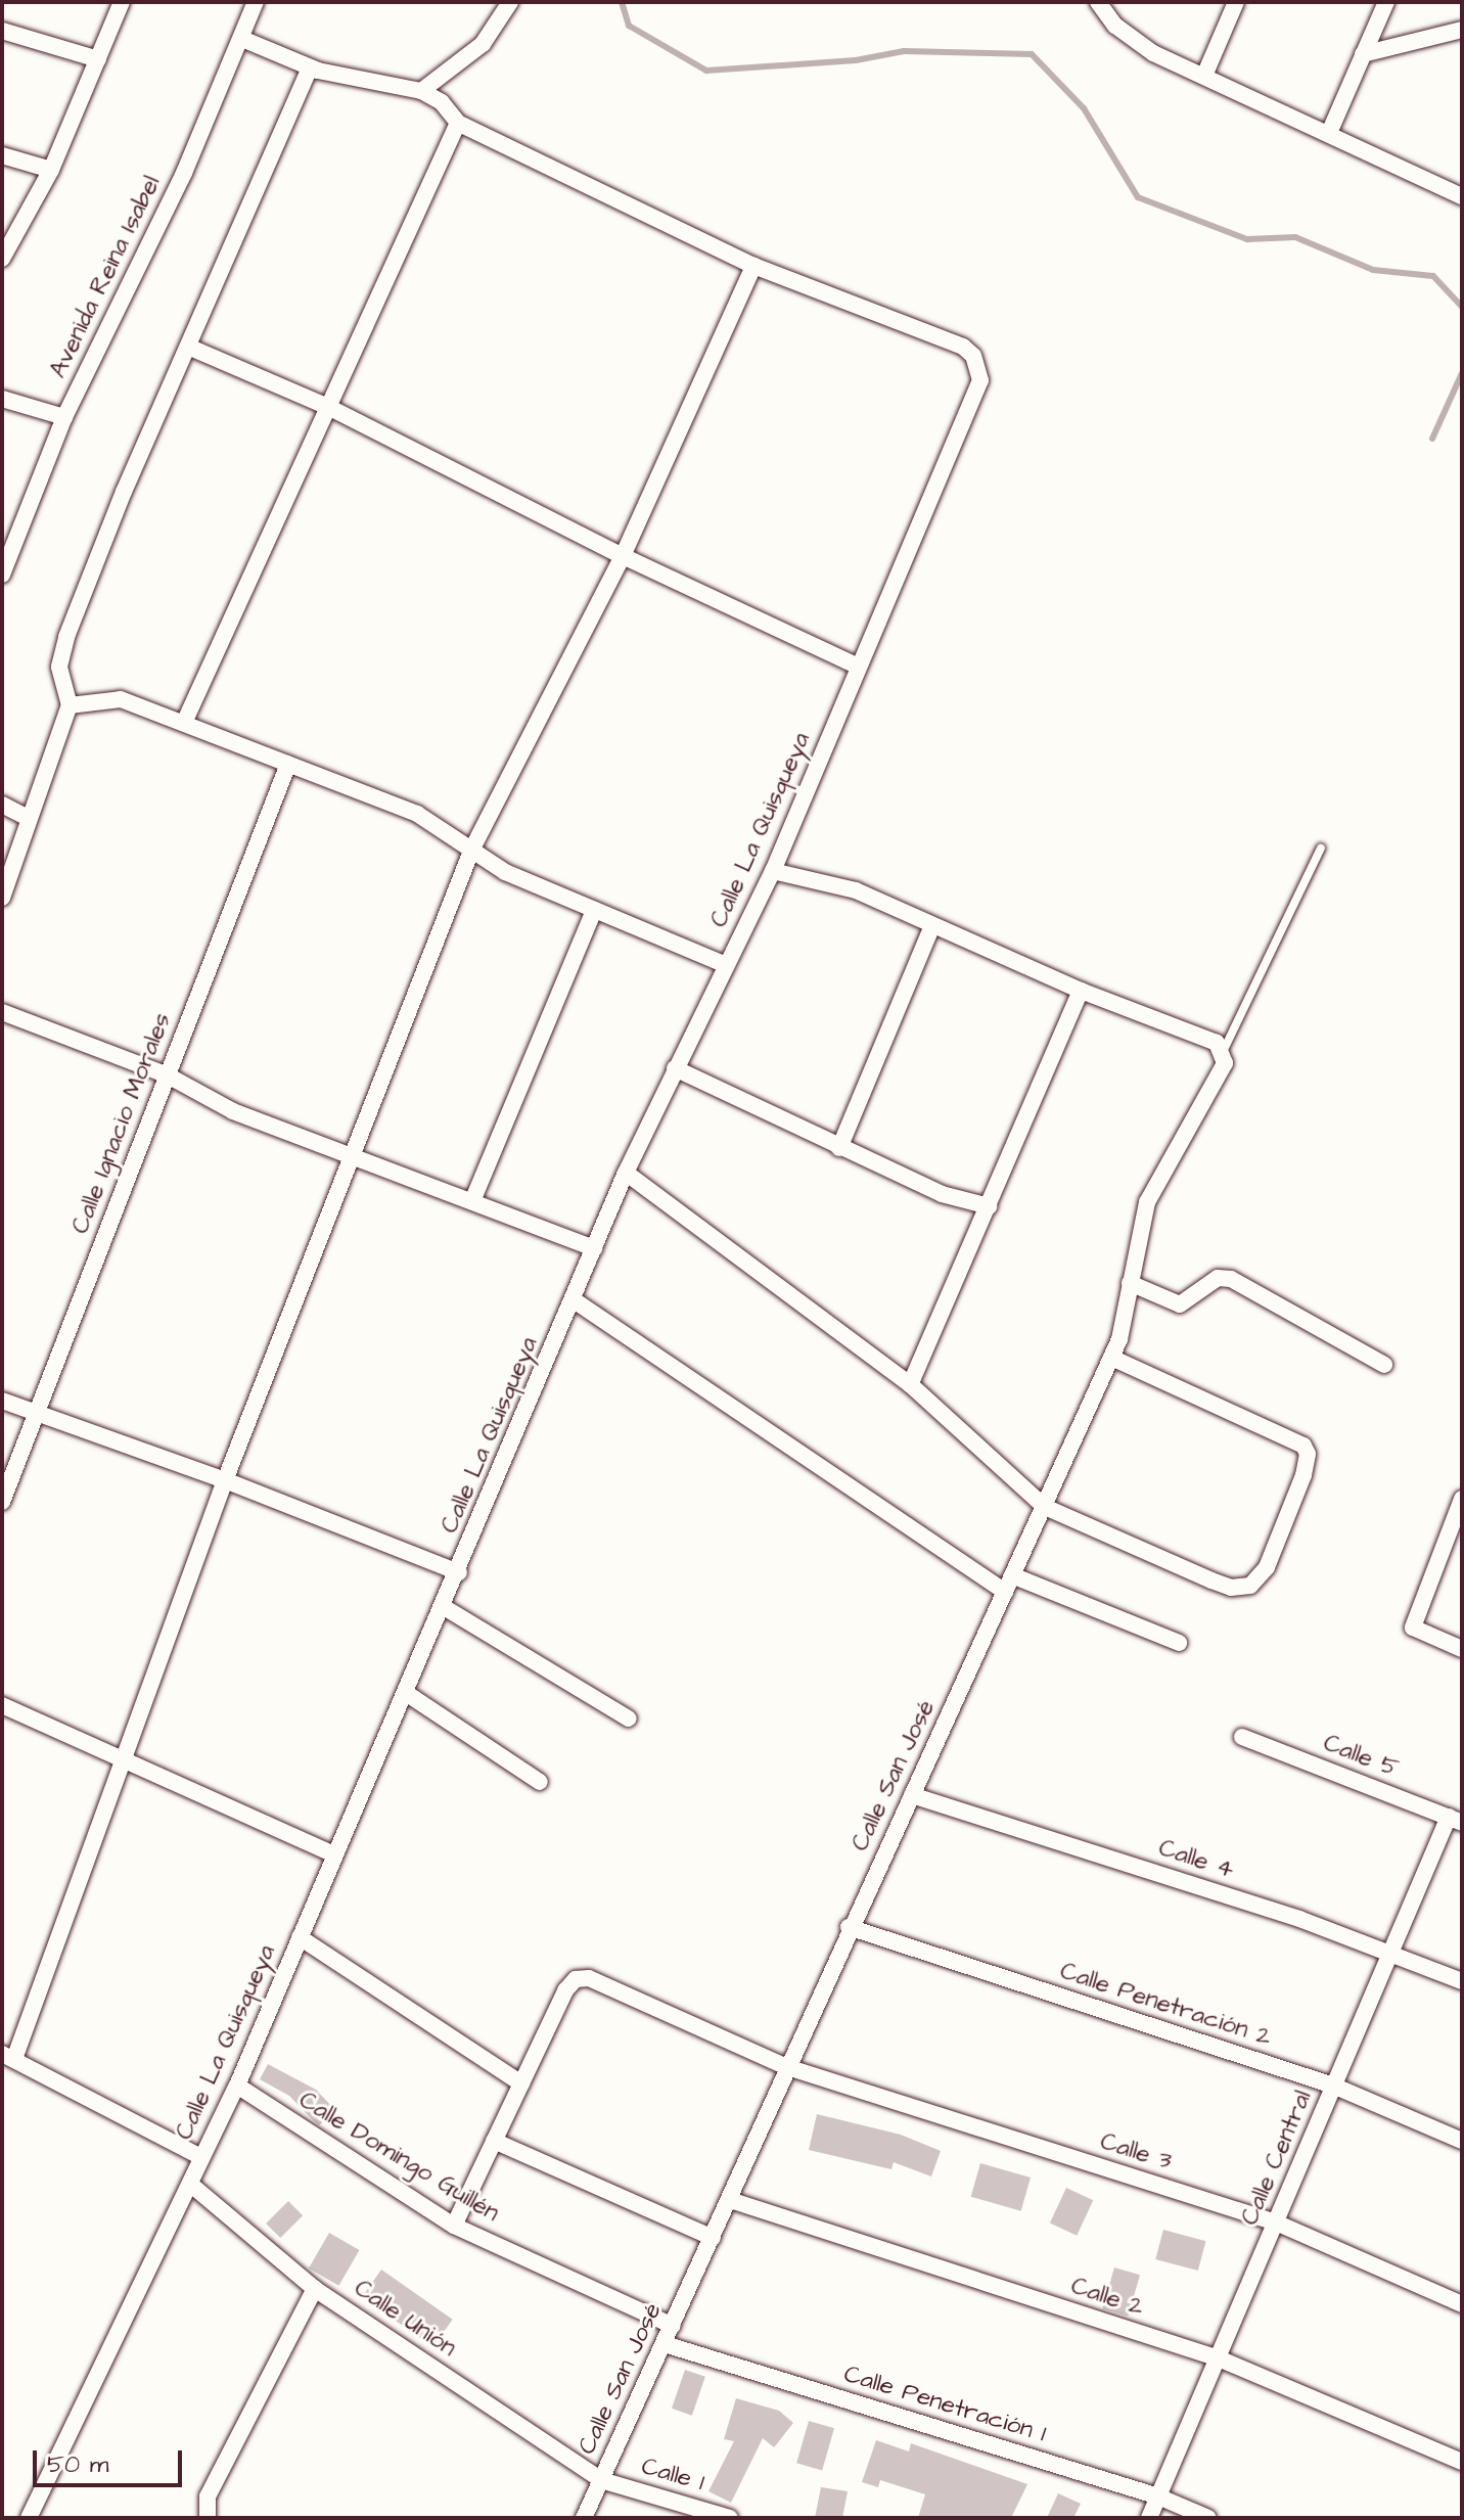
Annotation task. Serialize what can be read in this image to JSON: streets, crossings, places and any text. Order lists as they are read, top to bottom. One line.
{"streets":{"street":["Avenida Reina Isabel","Calle La Quisqueya","Calle Ignacio Morales","Calle 5","Calle San José","Calle 4","Calle Penetración 2","Calle 3","Calle Domingo Guillén","Calle Central","Calle 2","Calle Unión","Calle Penetración 1","Calle 1"]},"crossings":[["Calle La Quisqueya","Calle Domingo Guillén"],["Calle La Quisqueya","Calle Unión"],["Calle 5","Calle Central"],["Calle San José","Calle 4"],["Calle San José","Calle Penetración 2"],["Calle San José","Calle 3"],["Calle San José","Calle Domingo Guillén"],["Calle San José","Calle 2"],["Calle San José","Calle Unión"],["Calle San José","Calle Penetración 1"],["Calle San José","Calle 1"],["Calle 4","Calle Central"],["Calle Penetración 2","Calle Central"],["Calle 3","Calle Central"],["Calle Central","Calle 2"],["Calle Central","Calle Penetración 1"],["Calle Unión","Calle 1"]],"scale_bar":"50 m"}
